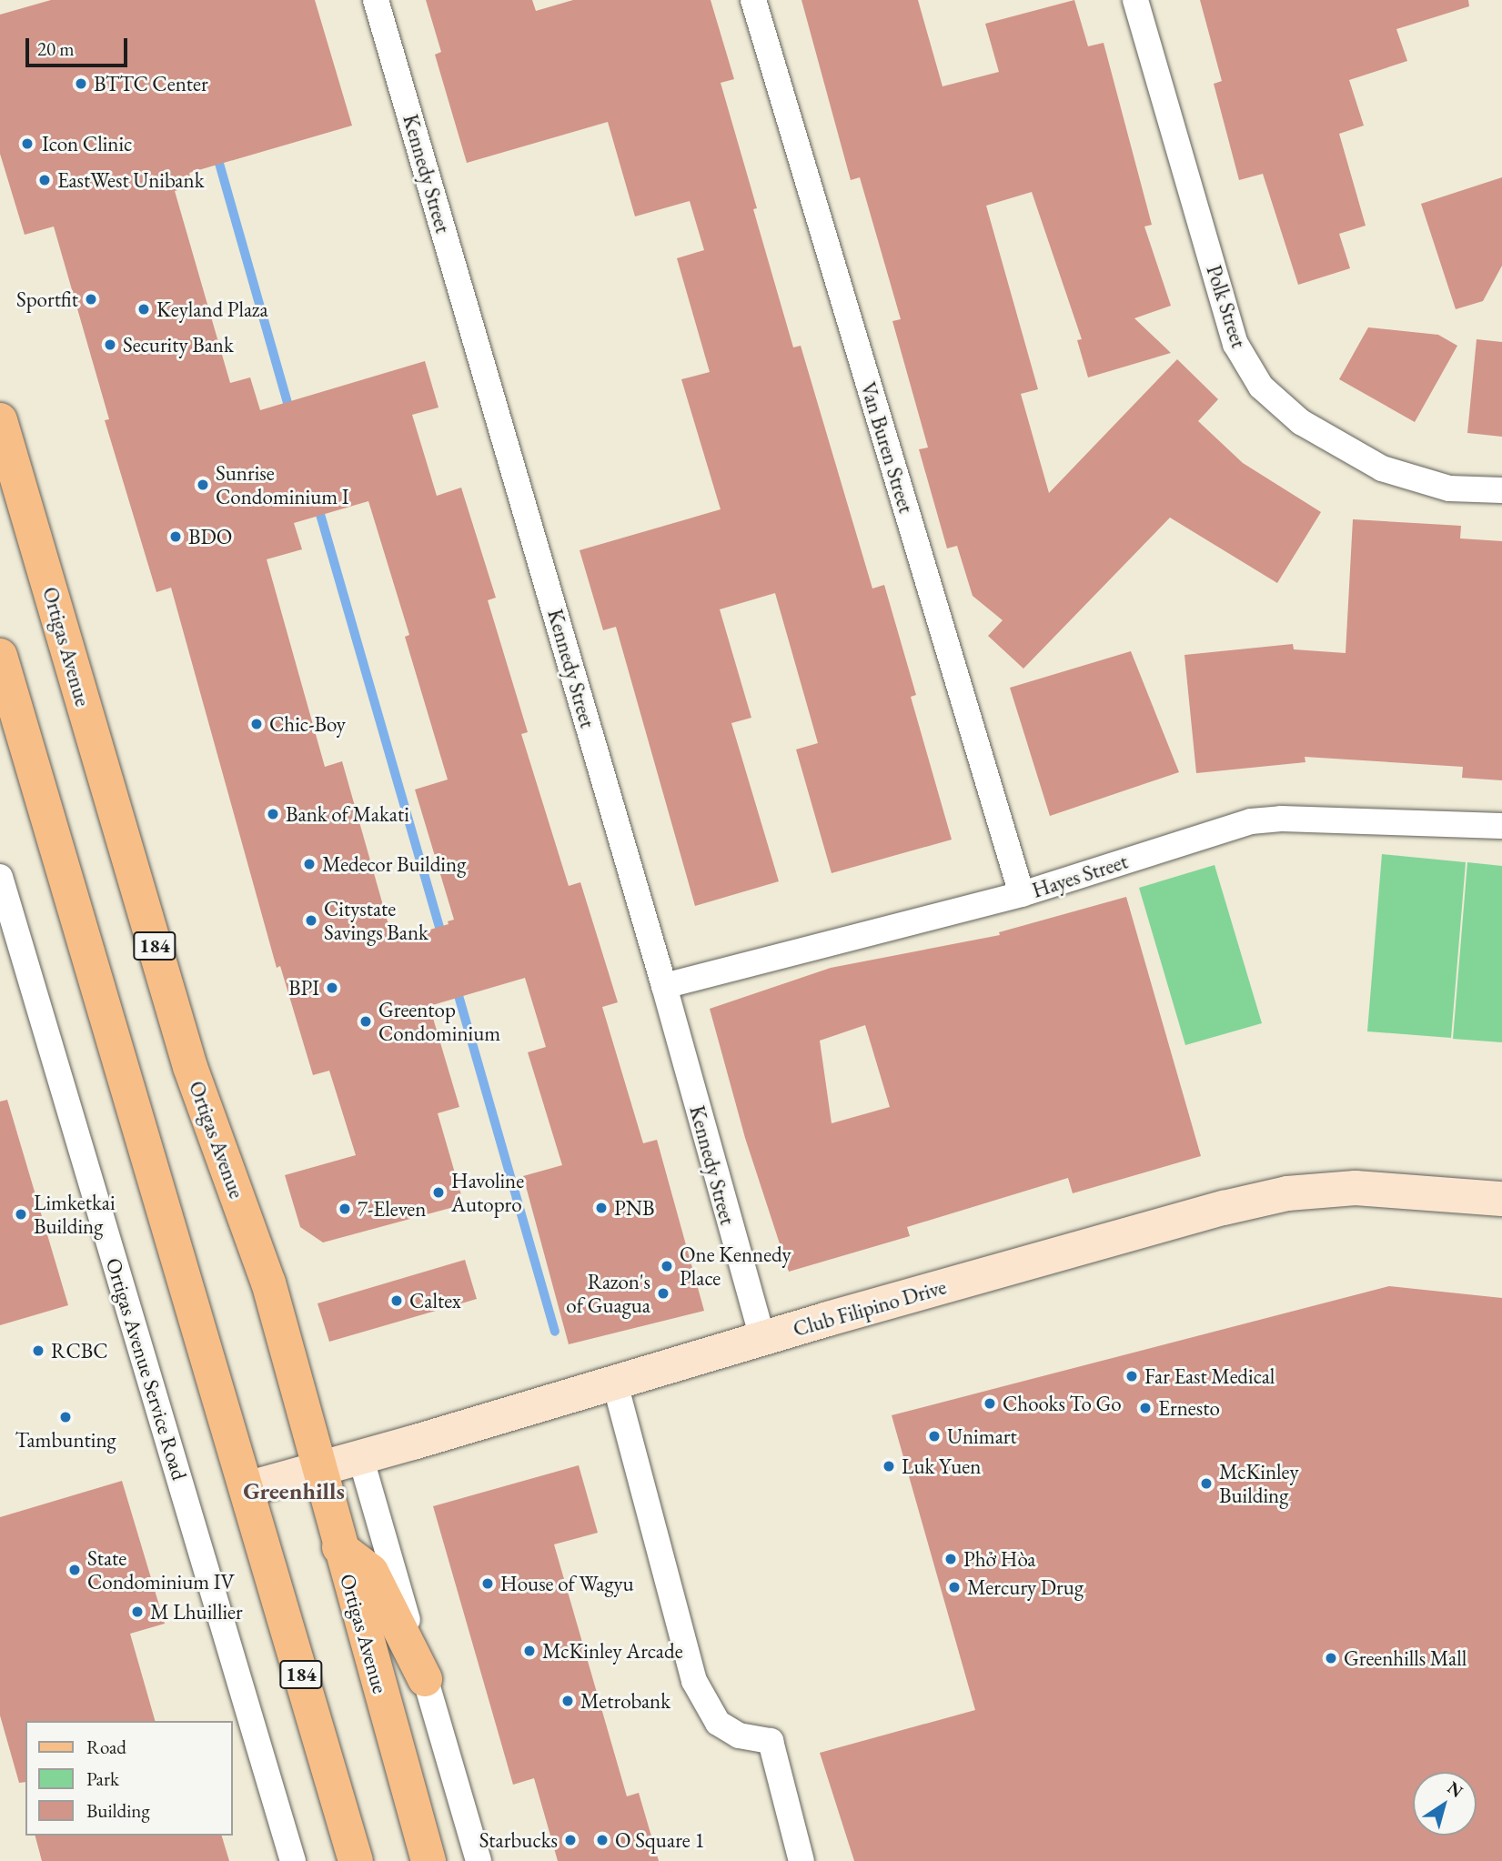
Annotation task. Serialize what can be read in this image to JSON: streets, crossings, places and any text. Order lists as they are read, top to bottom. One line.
{"streets":{"main road":["Ortigas Avenue","184"],"street":["Kennedy Street","Polk Street","Van Buren Street","Hayes Street","Club Filipino Drive","Ortigas Avenue Service Road"]},"crossings":[["Kennedy Street","Hayes Street"],["Kennedy Street","Club Filipino Drive"],["Van Buren Street","Hayes Street"],["Ortigas Avenue","Club Filipino Drive"],["184","Club Filipino Drive"]],"districts":["Greenhills"],"places":["BTTC Center","Icon Clinic","EastWest Unibank","Sportfit","Keyland Plaza","Security Bank","Sunrise Condominium I","BDO","Chic-Boy","Bank of Makati","Medecor Building","Citystate Savings Bank","BPI","Greentop Condominium","Havoline Autopro","PNB","7-Eleven","Limketkai Building","One Kennedy Place","Razon's of Guagua","Caltex","RCBC","Far East Medical","Chooks To Go","Ernesto","Tambunting","Unimart","Luk Yuen","McKinley Building","Phở Hòa","State Condominium IV","House of Wagyu","Mercury Drug","M Lhuillier","McKinley Arcade","Greenhills Mall","Metrobank","Starbucks","O Square 1"],"legend":["Road","Park","Building"],"scale_bar":"20 m","north":"top right"}
